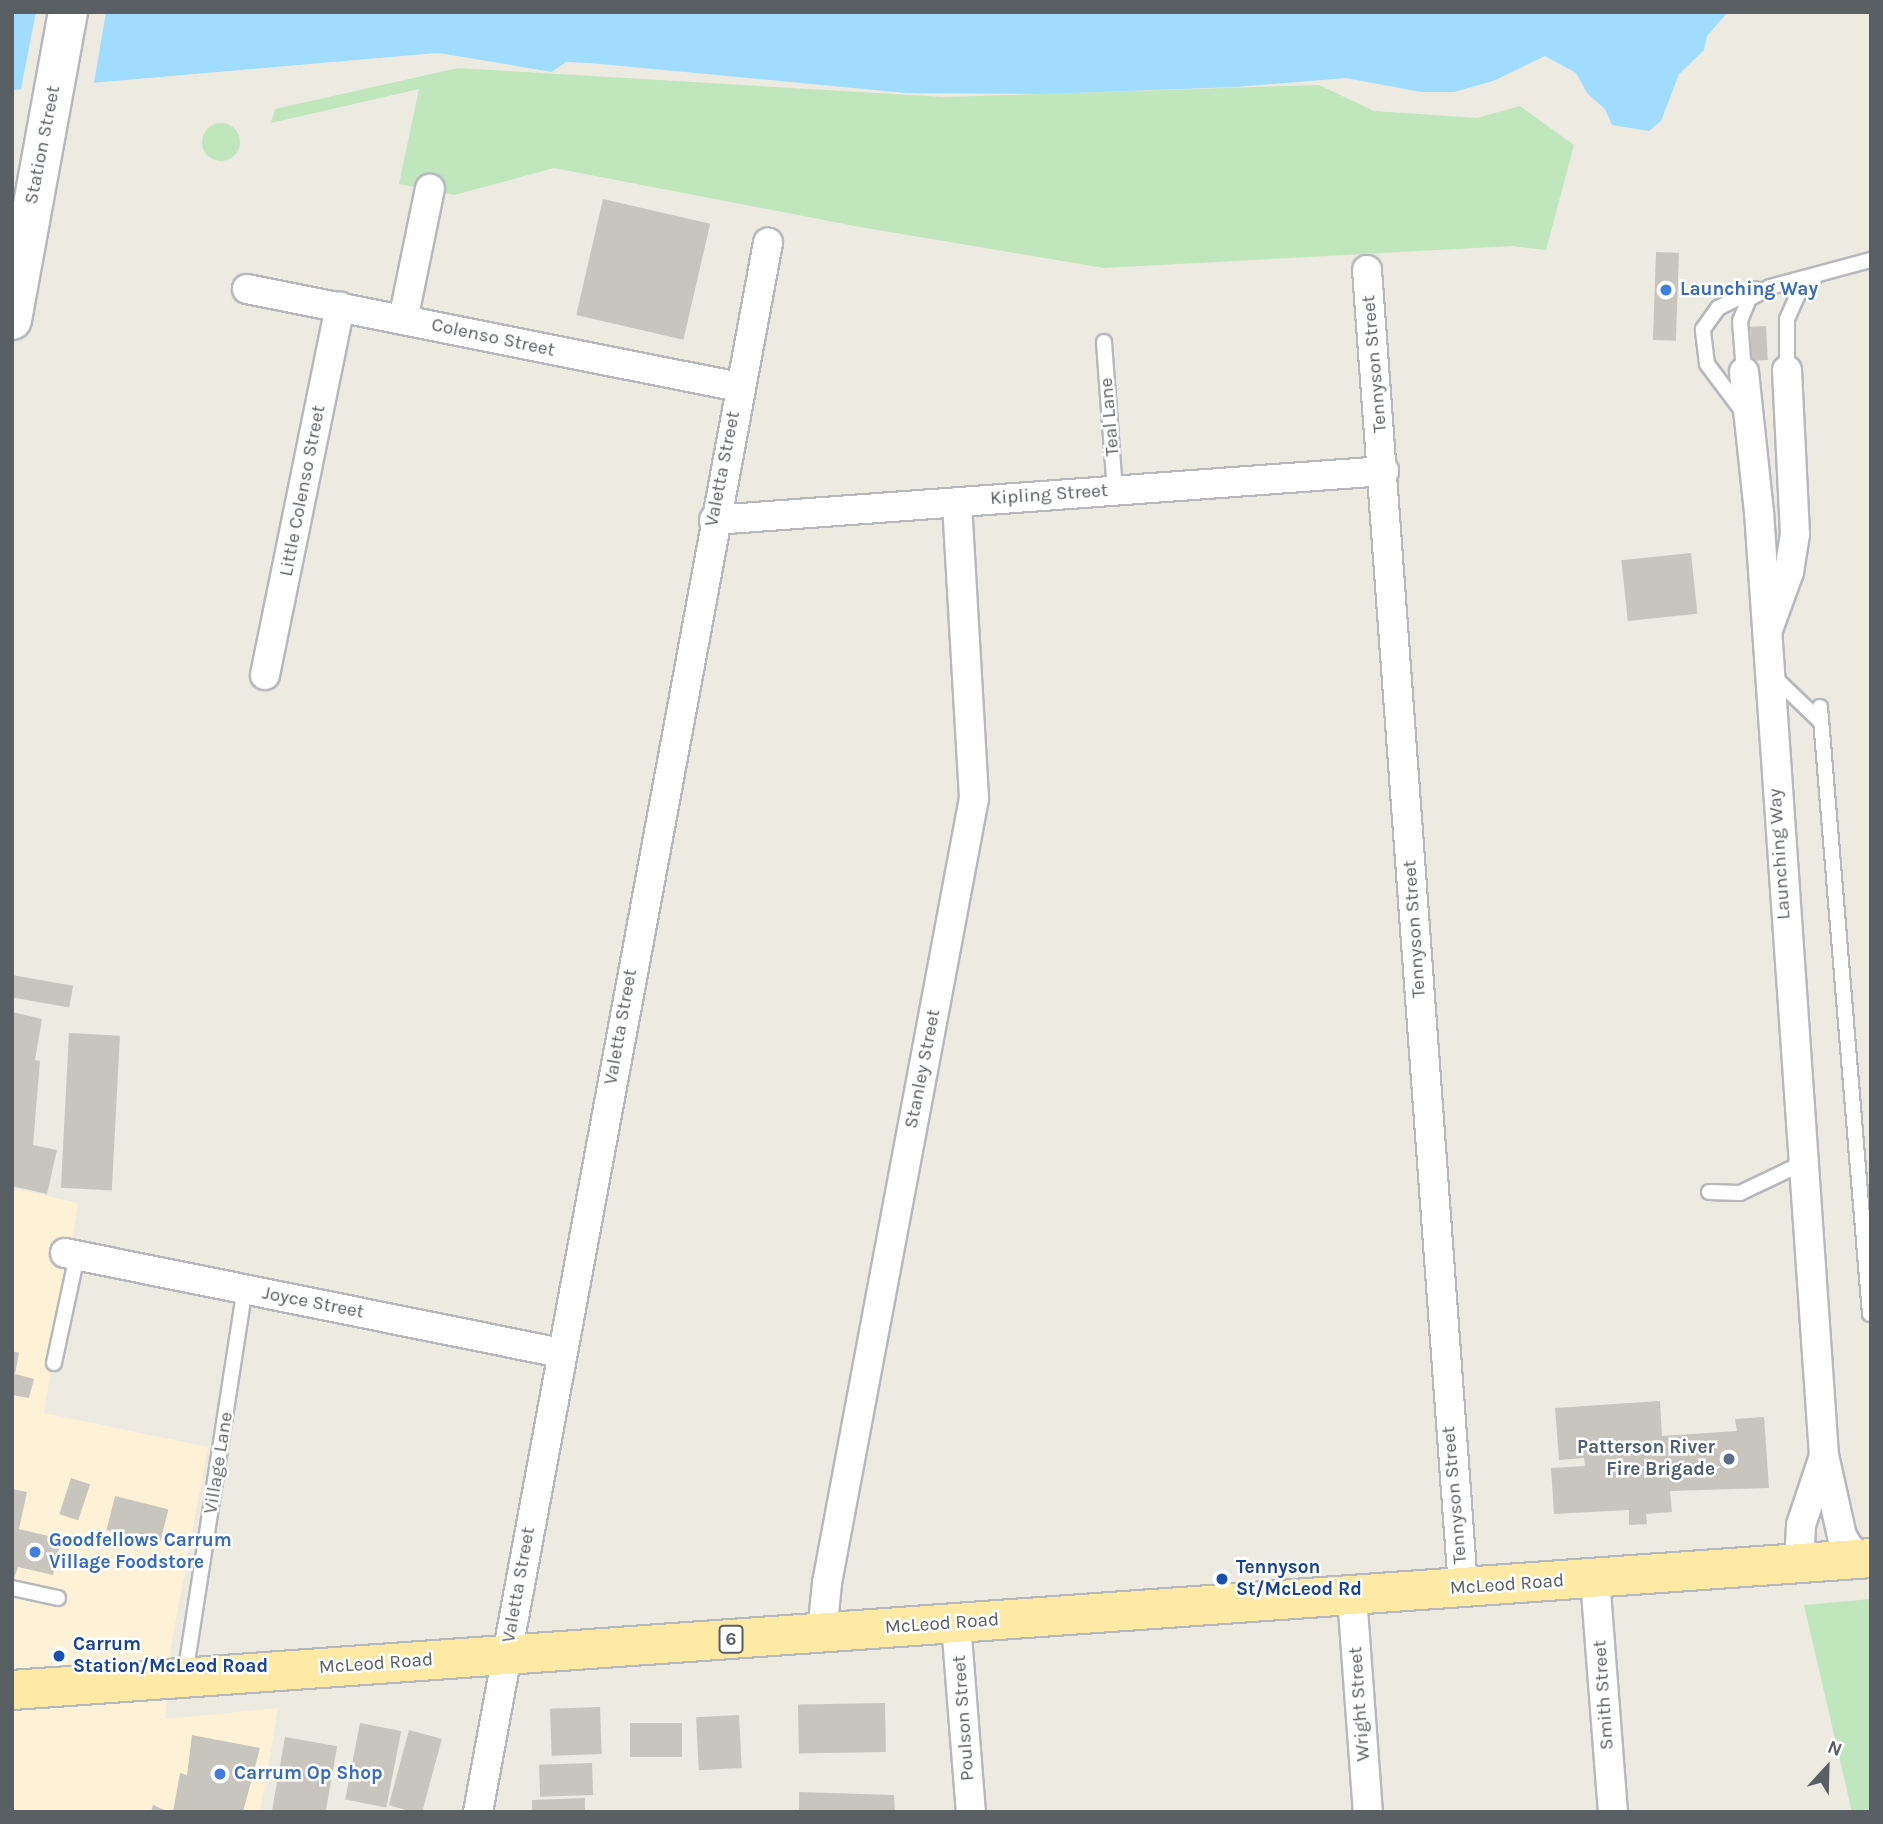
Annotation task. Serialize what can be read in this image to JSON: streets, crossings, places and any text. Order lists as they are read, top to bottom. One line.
{"streets":{"main road":["McLeod Road","6"],"street":["Station Street","Colenso Street","Tennyson Street","Valetta Street","Little Colenso Street","Kipling Street","Launching Way","Stanley Street","Joyce Street","Smith Street","Wright Street","Poulson Street"],"lane":["Teal Lane","Village Lane"]},"crossings":[["Colenso Street","Valetta Street"],["Colenso Street","Little Colenso Street"],["Tennyson Street","Kipling Street"],["Tennyson Street","McLeod Road"],["Teal Lane","Kipling Street"],["Valetta Street","Kipling Street"],["Valetta Street","Joyce Street"],["Valetta Street","McLeod Road"],["Kipling Street","Stanley Street"],["Launching Way","McLeod Road"],["Stanley Street","McLeod Road"],["Joyce Street","Village Lane"],["Village Lane","McLeod Road"],["McLeod Road","Smith Street"],["McLeod Road","Wright Street"],["McLeod Road","Poulson Street"]],"places":["Launching Way","Patterson River Fire Brigade","Goodfellows Carrum Village Foodstore","Tennyson St/McLeod Rd","Carrum Station/McLeod Road","Carrum Op Shop"],"north":"top"}
